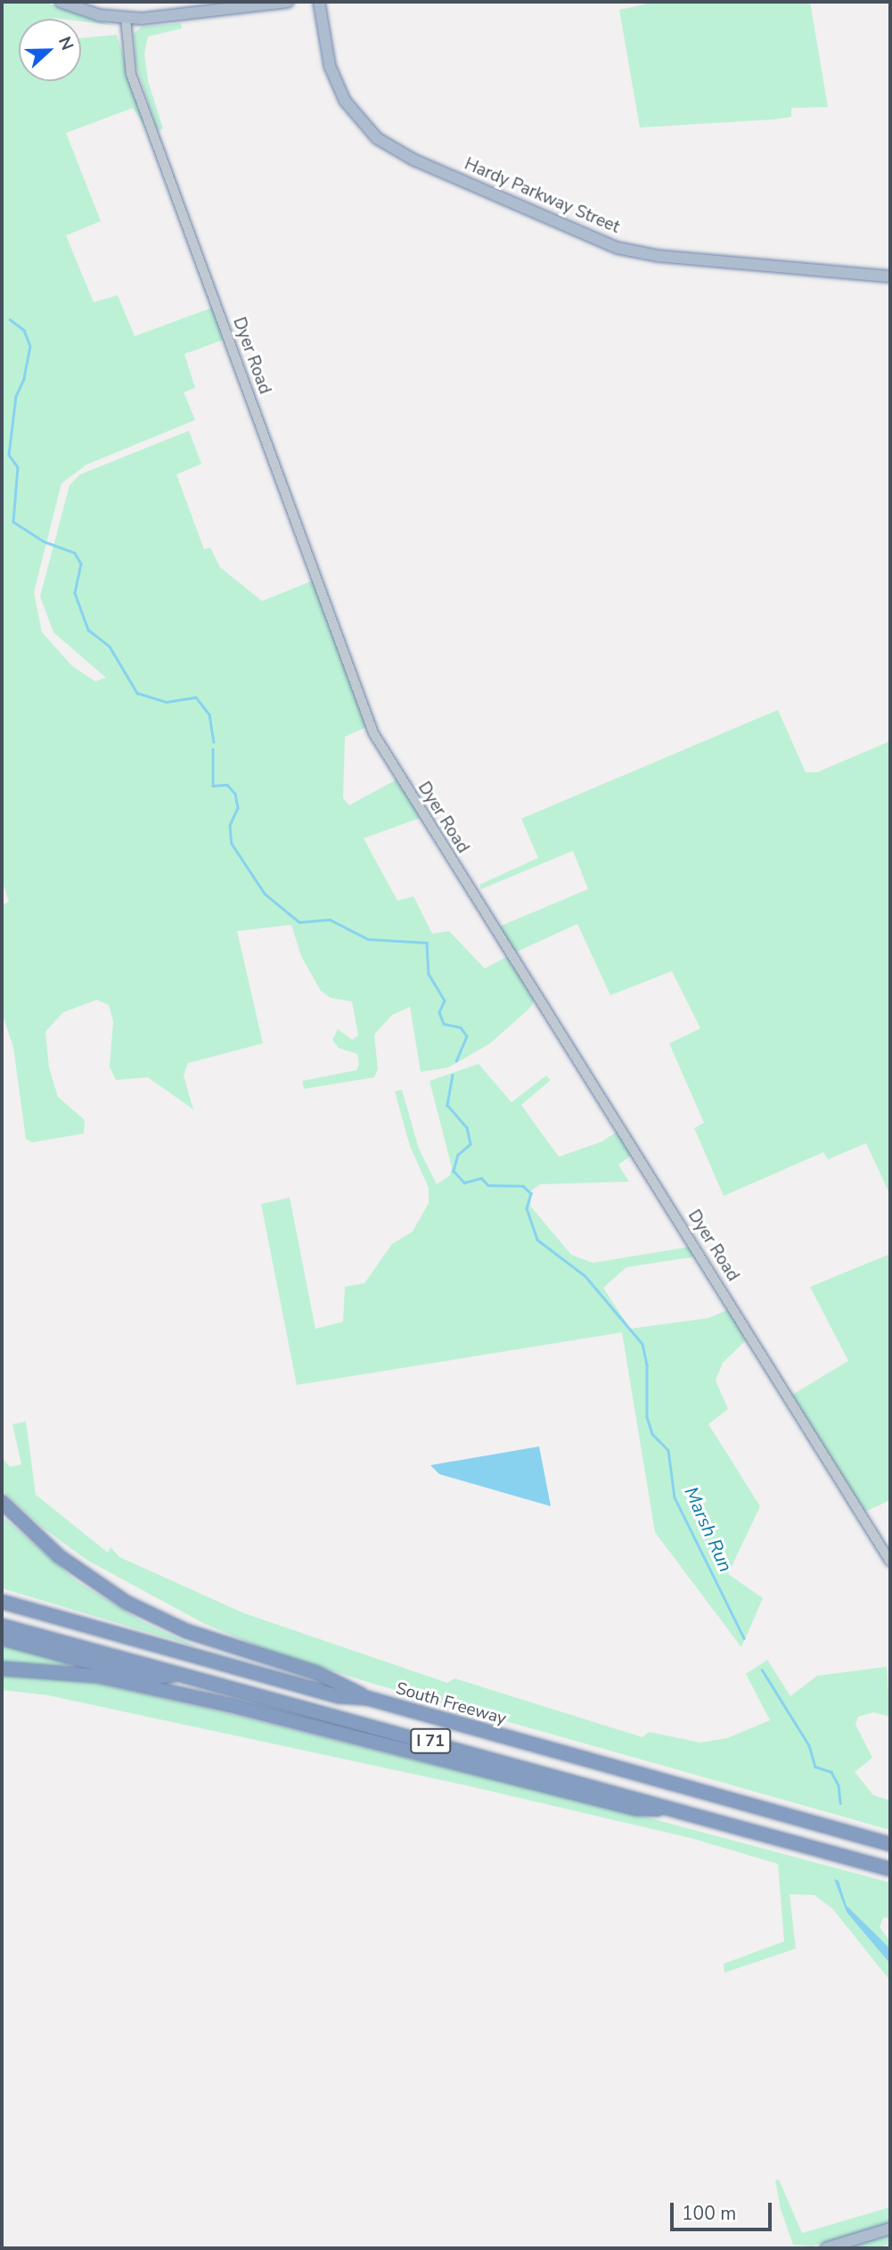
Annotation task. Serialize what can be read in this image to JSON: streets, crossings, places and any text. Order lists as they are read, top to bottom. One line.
{"streets":{"highway":["South Freeway","I 71"],"main road":["Hardy Parkway Street"],"street":["Dyer Road"]},"water":["Marsh Run"],"scale_bar":"100 m","north":"right"}
